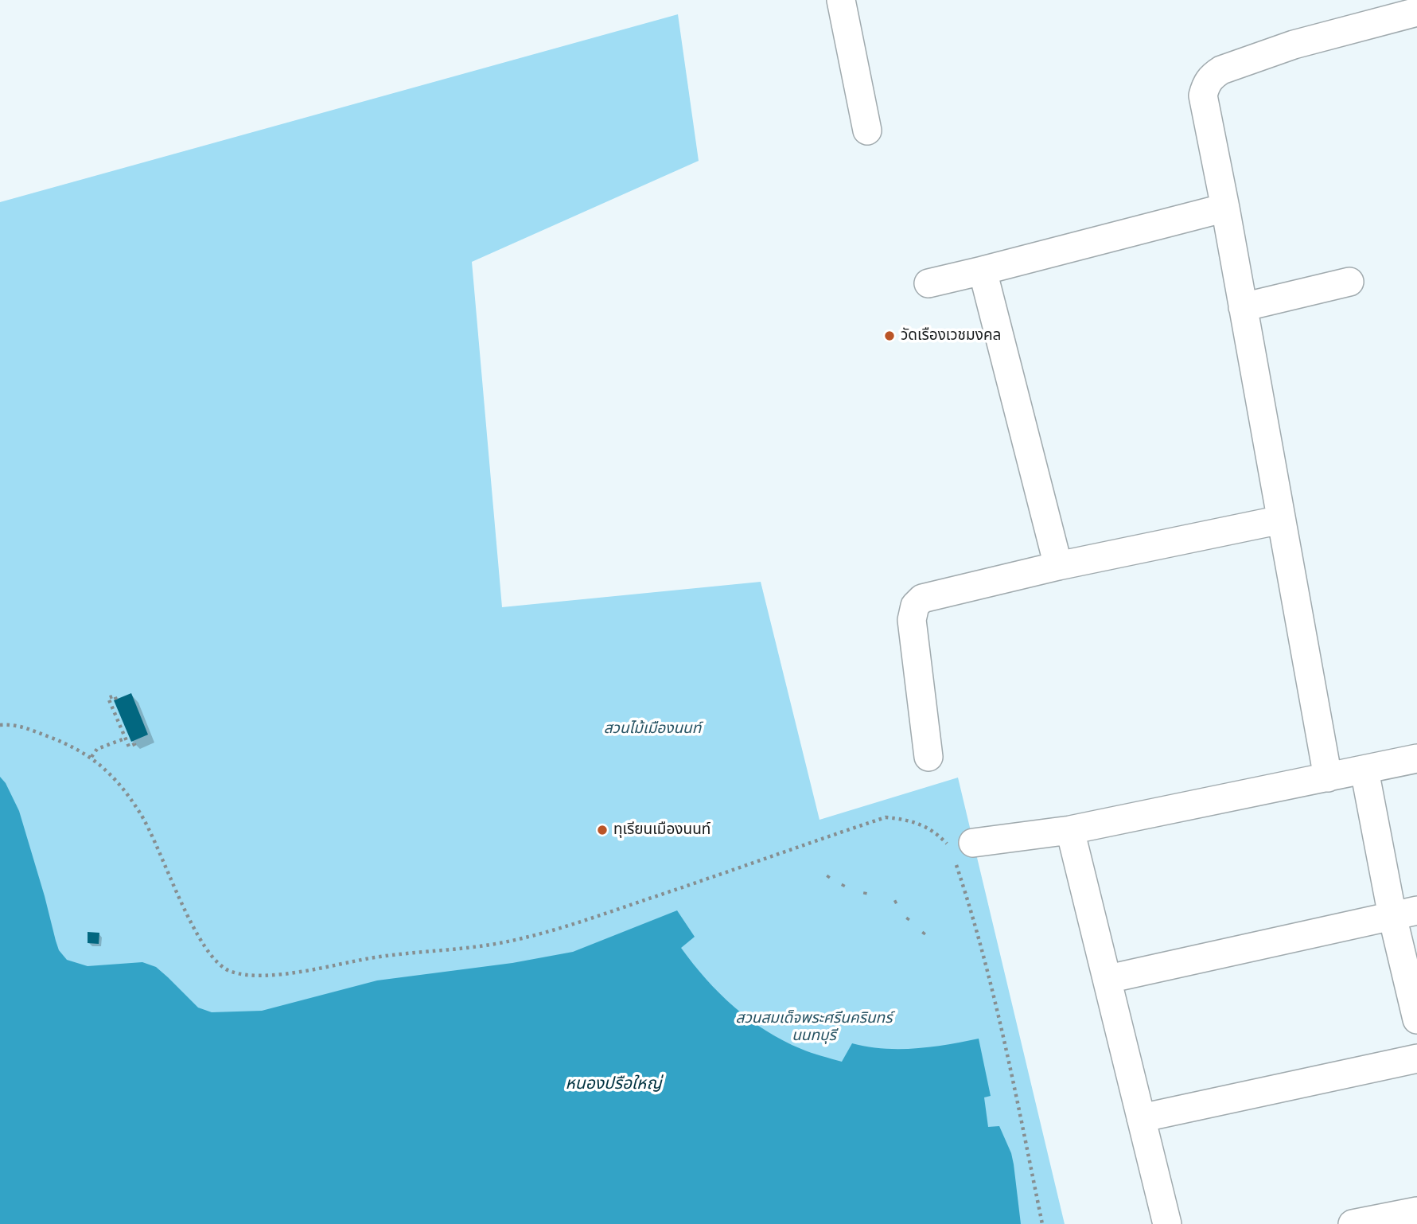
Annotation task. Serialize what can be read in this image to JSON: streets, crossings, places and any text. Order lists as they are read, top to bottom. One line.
{"water":["หนองปรือใหญ่"],"parks":["สวนไม้เมืองนนท์","สวนสมเด็จพระศรีนครินทร์ นนทบุรี"],"places":["วัดเรืองเวชมงคล","ทุเรียนเมืองนนท์"]}
